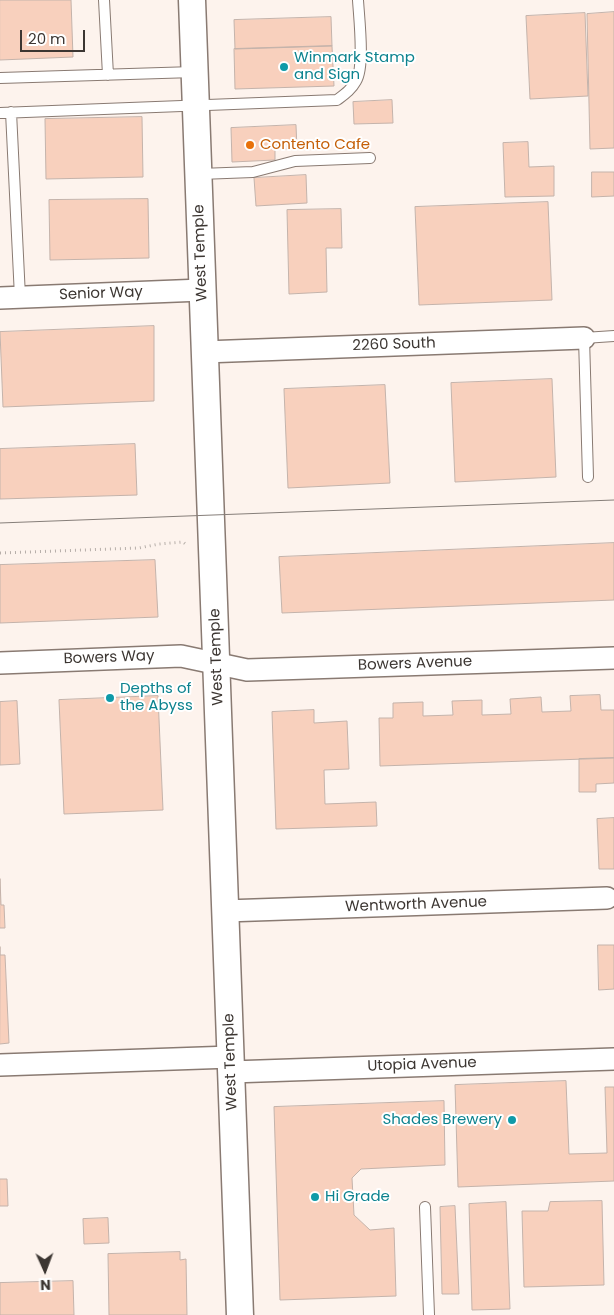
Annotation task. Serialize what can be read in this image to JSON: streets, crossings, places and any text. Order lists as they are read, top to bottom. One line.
{"streets":{"street":["West Temple","Senior Way","2260 South","Bowers Way","Bowers Avenue","Wentworth Avenue","Utopia Avenue"]},"crossings":[["West Temple","Senior Way"],["West Temple","2260 South"],["West Temple","Bowers Way"],["West Temple","Bowers Avenue"],["West Temple","Wentworth Avenue"],["West Temple","Utopia Avenue"],["Bowers Way","Bowers Avenue"]],"places":["Winmark Stamp and Sign","Contento Cafe","Depths of the Abyss","Shades Brewery","Hi Grade"],"scale_bar":"20 m","north":"bottom"}
